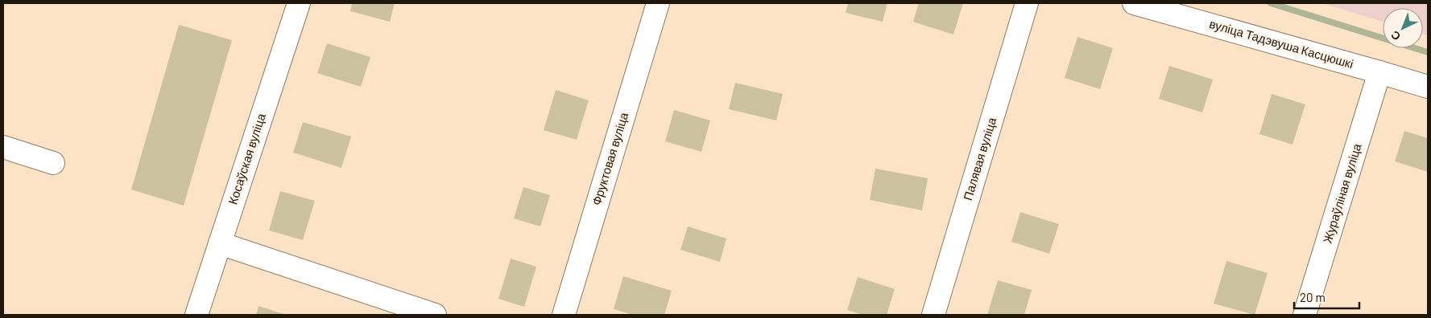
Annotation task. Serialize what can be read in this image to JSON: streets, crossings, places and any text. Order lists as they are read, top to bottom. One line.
{"streets":{"street":["вуліца Тадэвуша Касцюшкі","Косаўская вуліца","Фруктовая вуліца","Палявая вуліца","Жураўліная вуліца"]},"crossings":[["вуліца Тадэвуша Касцюшкі","Жураўліная вуліца"]],"scale_bar":"20 m","north":"bottom left"}
